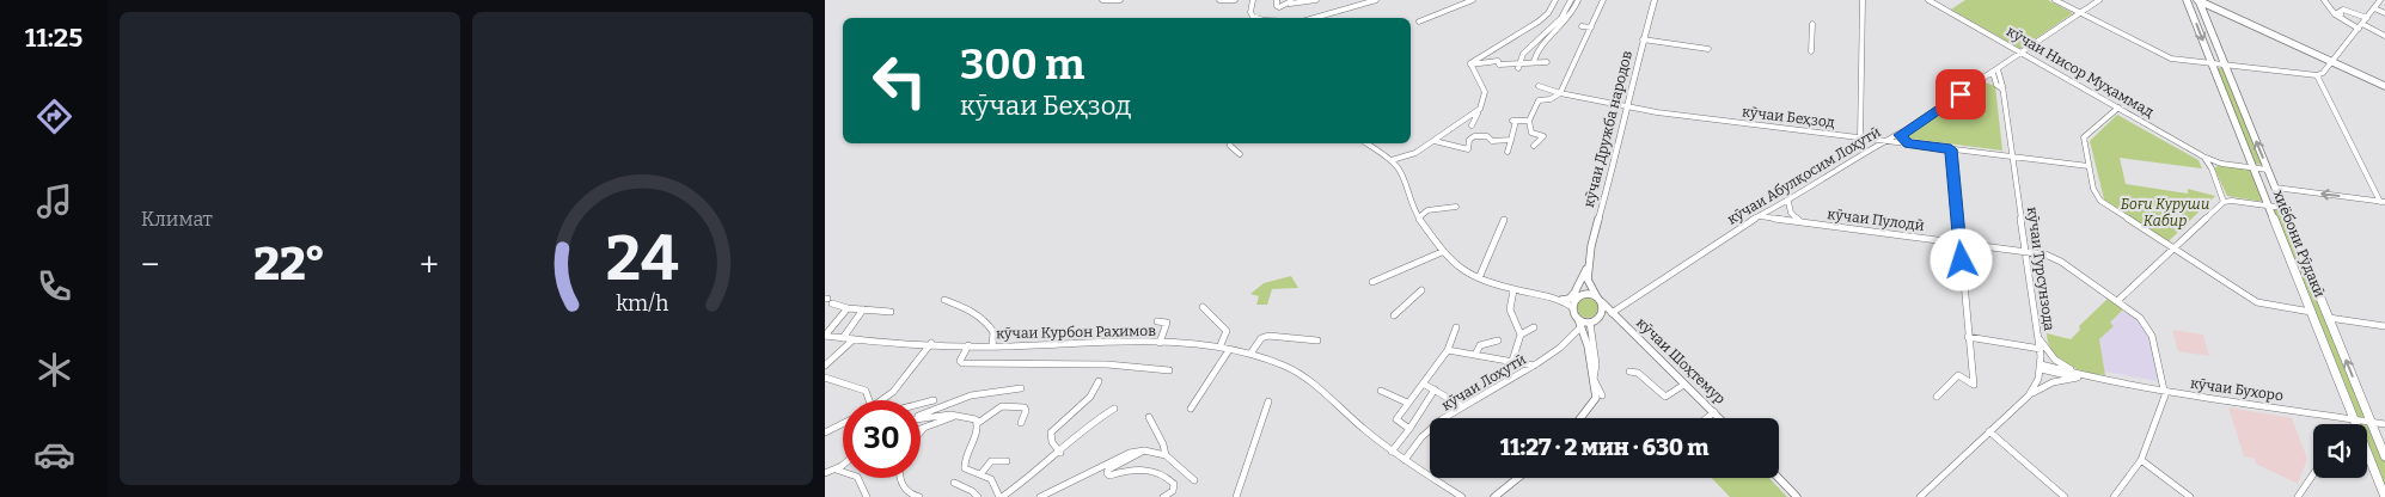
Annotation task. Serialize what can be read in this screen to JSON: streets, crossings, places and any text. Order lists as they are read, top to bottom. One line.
{"streets":{"highway":["хиёбони Рӯдакӣ"],"main road":["кӯчаи Дружба народов","кӯчаи Шоҳтемур"],"street":["кӯчаи Нисор Муҳаммад","кӯчаи Беҳзод","кӯчаи Абулқосим Лоҳутӣ","кӯчаи Пулодӣ","кӯчаи Турсунзода","кӯчаи Курбон Рахимов","кӯчаи Лоҳутӣ","кӯчаи Бухоро"]},"crossings":[["кӯчаи Нисор Муҳаммад","кӯчаи Абулқосим Лоҳутӣ"],["кӯчаи Нисор Муҳаммад","хиёбони Рӯдакӣ"],["кӯчаи Беҳзод","кӯчаи Дружба народов"],["кӯчаи Беҳзод","кӯчаи Абулқосим Лоҳутӣ"],["кӯчаи Беҳзод","кӯчаи Турсунзода"],["кӯчаи Дружба народов","кӯчаи Шоҳтемур"],["кӯчаи Абулқосим Лоҳутӣ","кӯчаи Пулодӣ"],["кӯчаи Абулқосим Лоҳутӣ","кӯчаи Турсунзода"],["кӯчаи Абулқосим Лоҳутӣ","кӯчаи Шоҳтемур"],["кӯчаи Пулодӣ","кӯчаи Турсунзода"],["кӯчаи Пулодӣ","кӯчаи Бухоро"],["хиёбони Рӯдакӣ","кӯчаи Бухоро"],["кӯчаи Турсунзода","кӯчаи Бухоро"],["кӯчаи Курбон Рахимов","кӯчаи Лоҳутӣ"]],"parks":["Боғи Куруши Кабир"],"page":{"tabs":"11:25","tile":"Климат","turn":["300 m","кӯчаи Беҳзод"],"heat":["−","22°","+"],"limit":"30","trip":"11:27 · 2 мин · 630 m","gauge":["24","km/h"]}}
